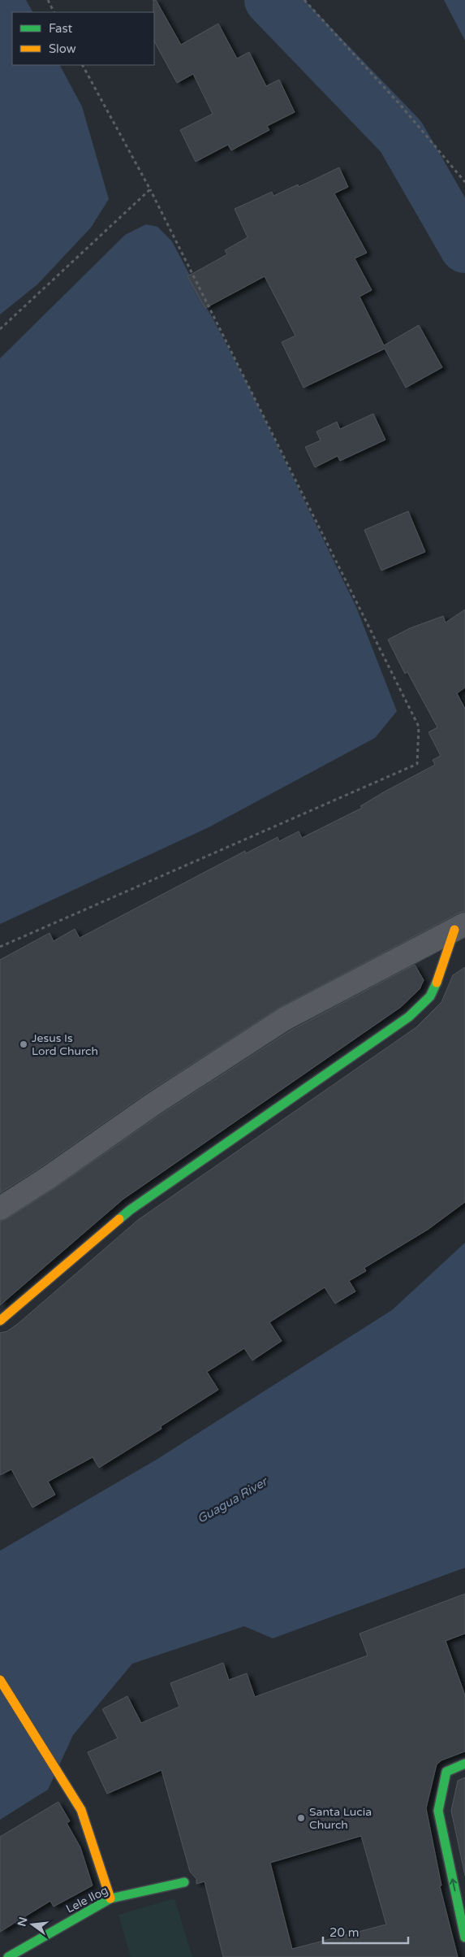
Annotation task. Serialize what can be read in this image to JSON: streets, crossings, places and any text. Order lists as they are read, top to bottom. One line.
{"streets":{"street":["Lele Ilog"]},"water":["Guagua River"],"places":["Jesus Is Lord Church","Santa Lucia Church"],"legend":["Fast","Slow"],"scale_bar":"20 m","north":"left"}
